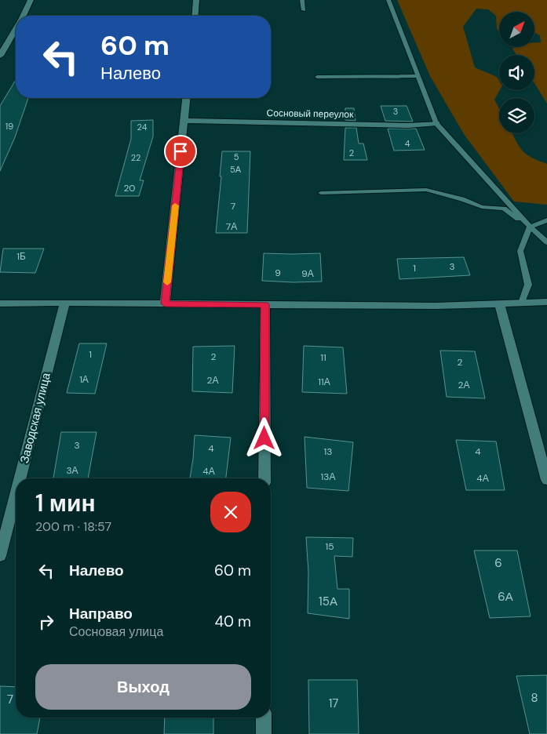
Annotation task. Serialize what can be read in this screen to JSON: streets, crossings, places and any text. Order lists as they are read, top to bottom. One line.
{"streets":{"street":["Сосновый переулок","Заводская улица"]},"house_numbers":["3","19","24","4","2","5","22","5А","20","7","7А","1Б","3","1","9","9А","1","2","11","2","1А","2А","11А","2А","3","4","13","4","3А","4А","13А","4А","15","6","6А","15А","8","7","17"],"north":"top right","page":{"turn":["60 m","Налево"],"heading":["1 мин","200 m · 18:57"],"list":[{"name":"Налево","value":"60 m"},{"name":"Направо","note":"Сосновая улица","value":"40 m"}],"buttons":"Выход"}}
